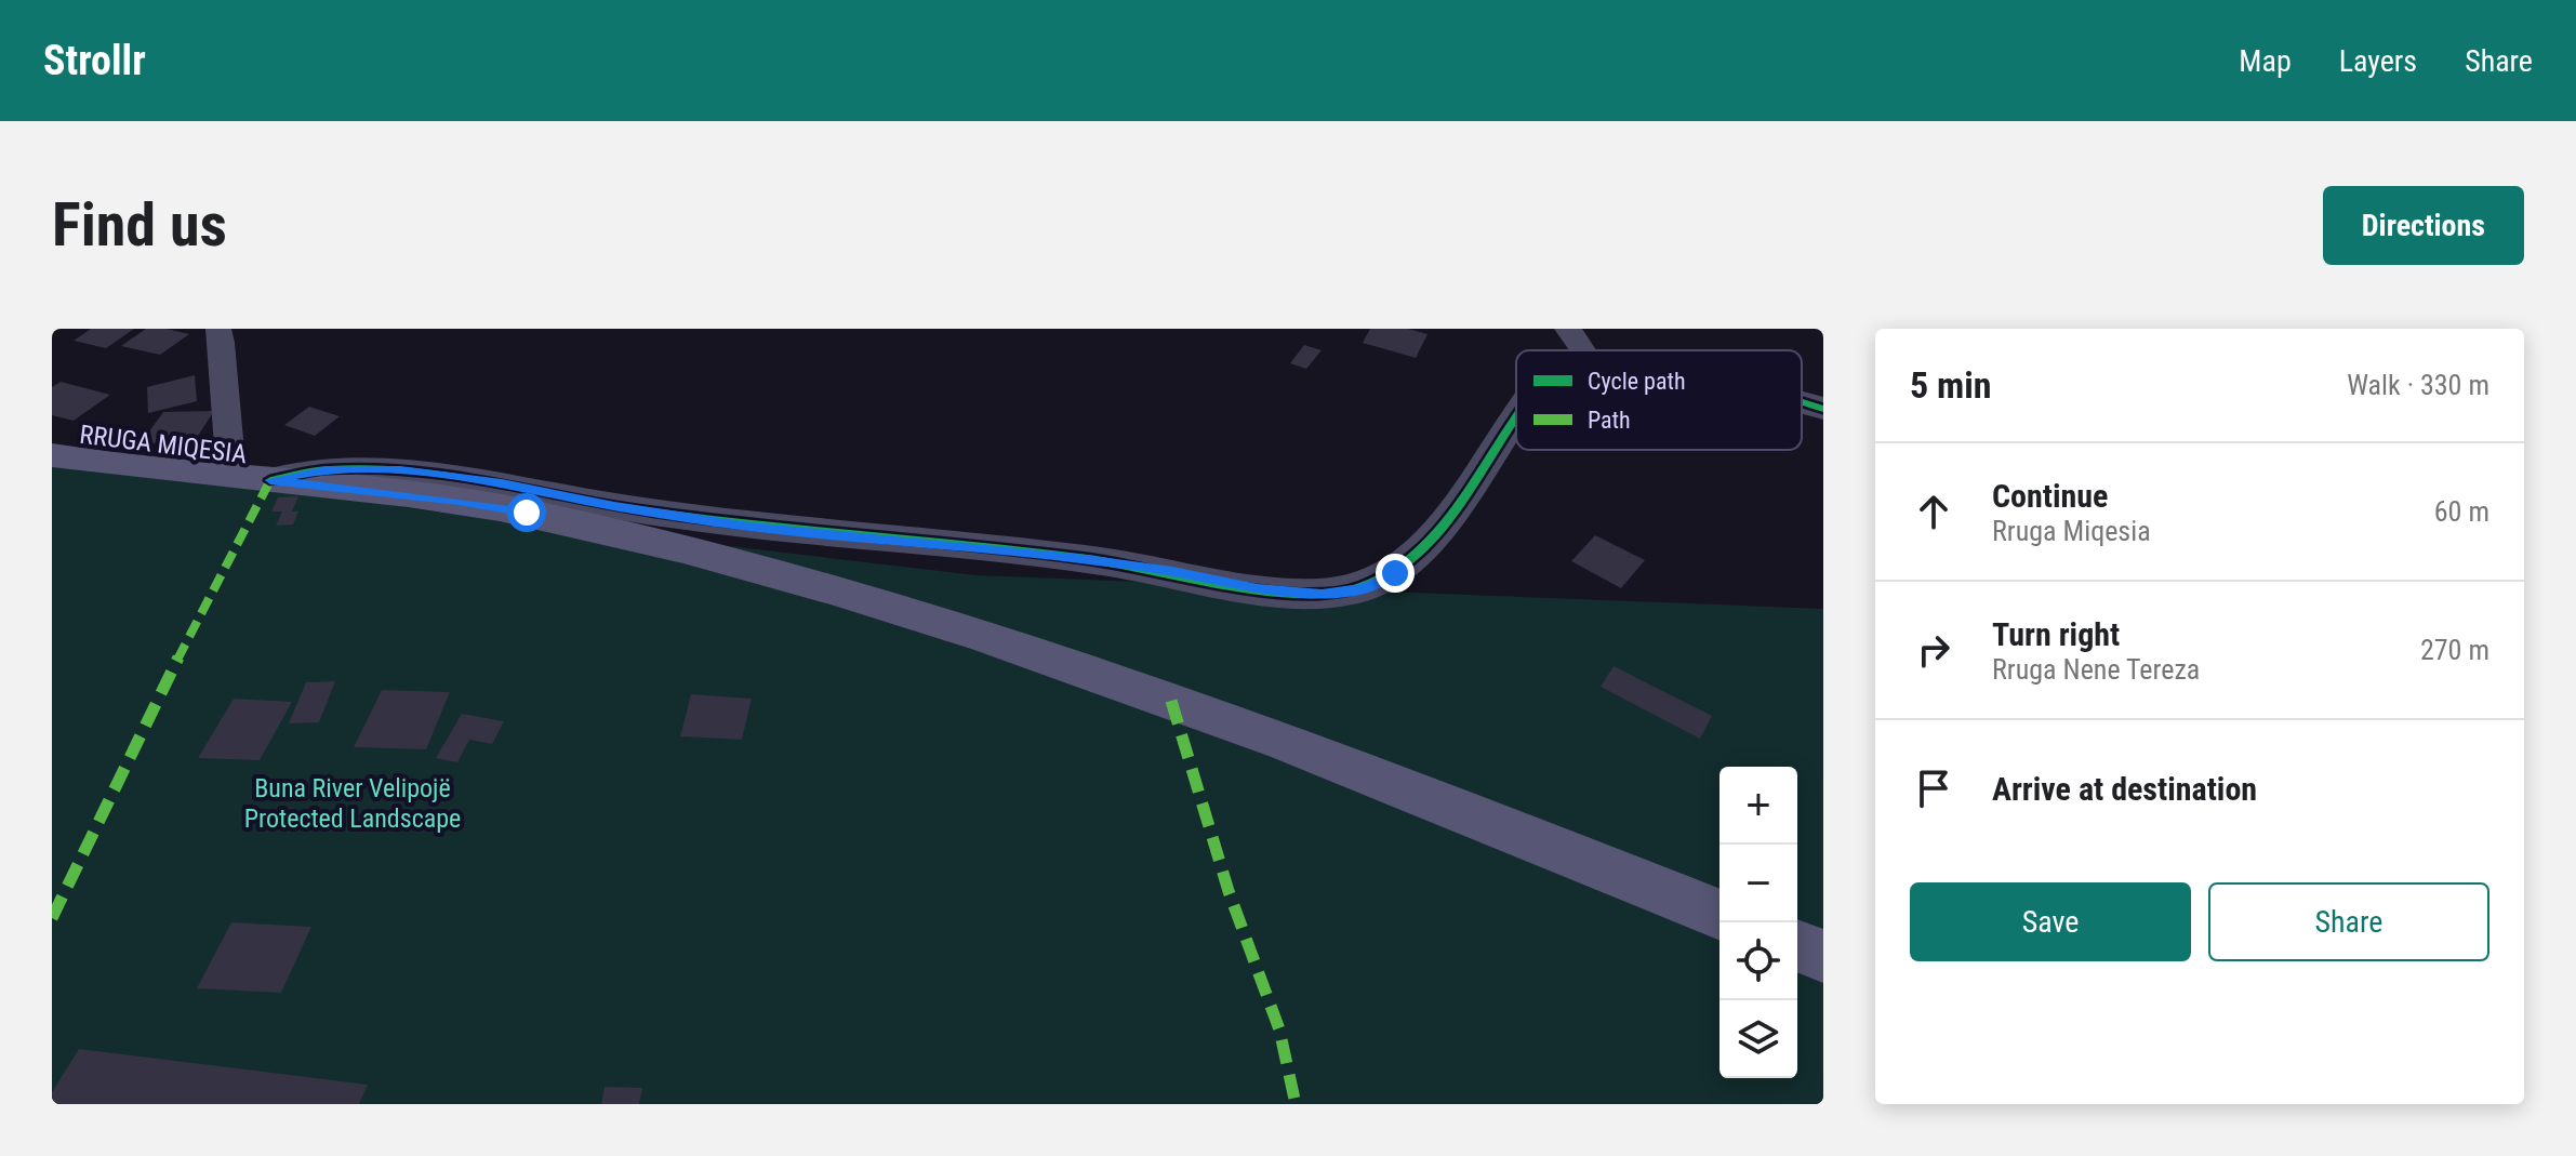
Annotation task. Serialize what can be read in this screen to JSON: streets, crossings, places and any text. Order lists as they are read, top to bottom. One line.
{"streets":{"main road":["RRUGA MIQESIA"]},"parks":["Buna River Velipojë Protected Landscape"],"legend":["Cycle path","Path"],"page":{"header":"Strollr","nav":["Map","Layers","Share"],"buttons":["Directions",["Save","Share"]],"title":"Find us","heading":["5 min","Walk · 330 m"],"list":[["Continue","Rruga Miqesia","60 m"],["Turn right","Rruga Nene Tereza","270 m"],"Arrive at destination"],"map_buttons":["+","−"]}}
